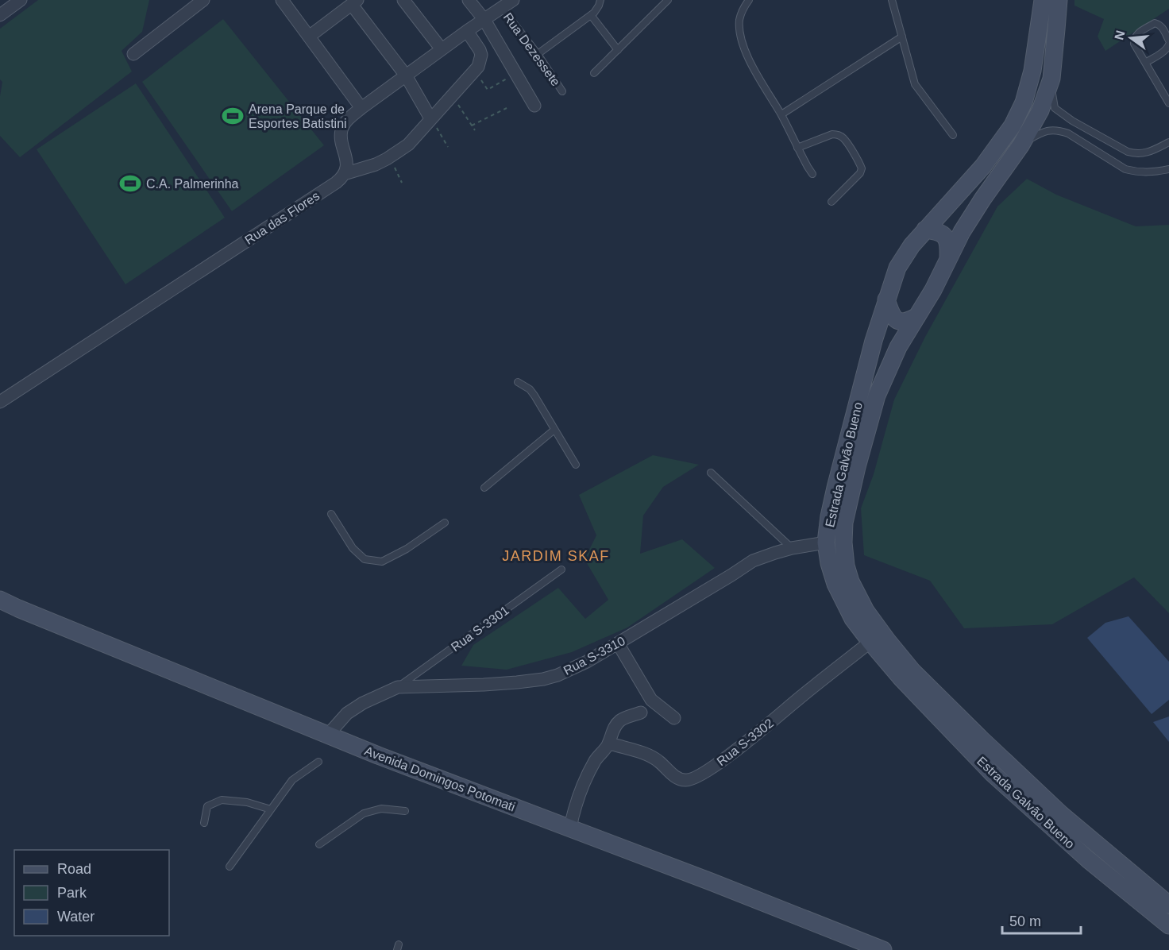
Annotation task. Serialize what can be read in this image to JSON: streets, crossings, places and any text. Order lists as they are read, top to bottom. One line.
{"streets":{"main road":["Estrada Galvão Bueno","Avenida Domingos Potomati"],"street":["Rua das Flores","Rua S-3310","Rua S-3302"],"lane":["Rua Dezessete","Rua S-3301"]},"crossings":[["Estrada Galvão Bueno","Rua S-3310"],["Estrada Galvão Bueno","Rua S-3302"],["Rua S-3301","Rua S-3310"],["Rua S-3310","Avenida Domingos Potomati"]],"districts":["JARDIM SKAF"],"places":{"sports":["Arena Parque de Esportes Batistini","C.A. Palmerinha"]},"legend":["Road","Park","Water"],"scale_bar":"50 m","north":"left"}
